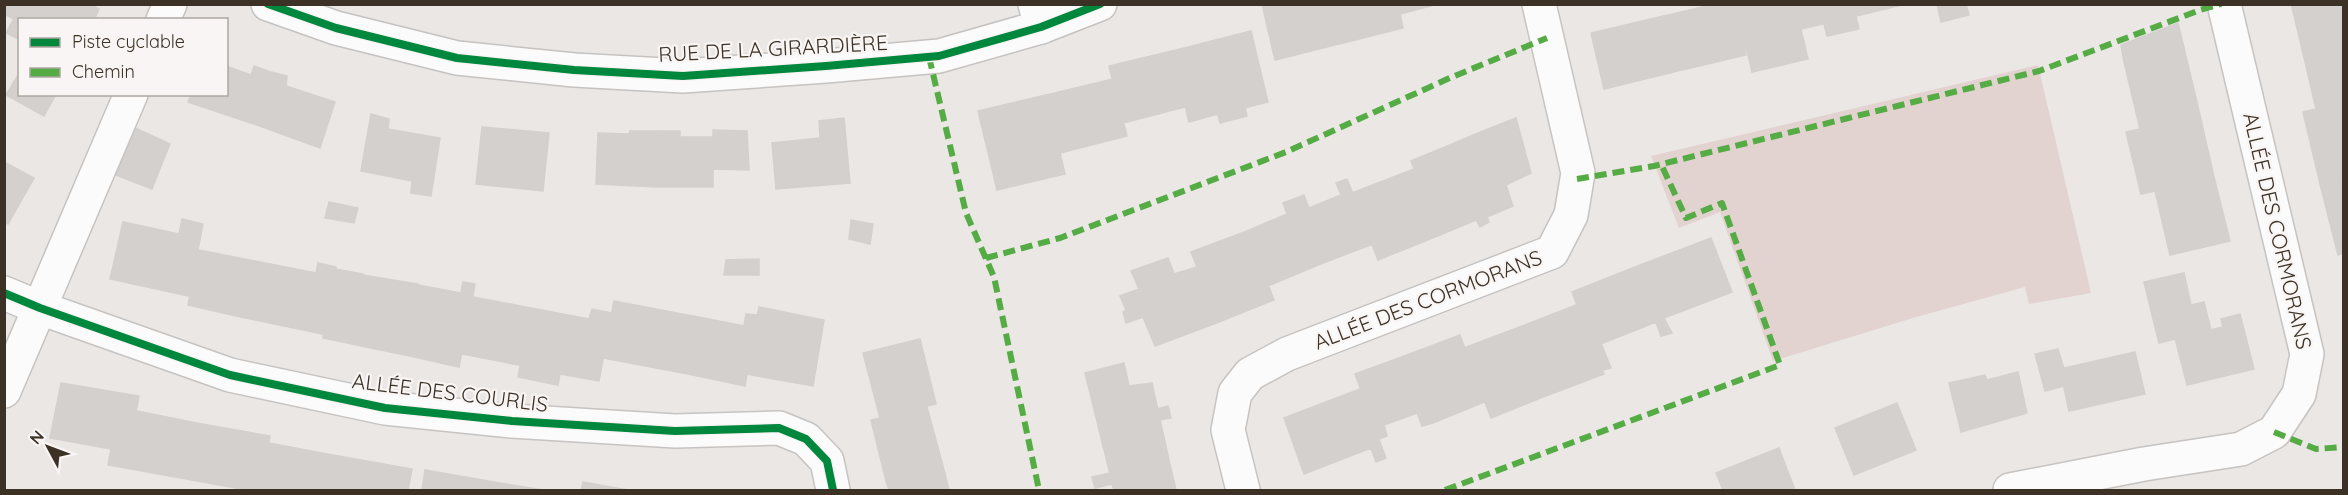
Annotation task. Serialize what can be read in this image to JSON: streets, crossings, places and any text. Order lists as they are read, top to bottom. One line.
{"streets":{"street":["RUE DE LA GIRARDIÈRE","ALLÉE DES CORMORANS","ALLÉE DES COURLIS"]},"legend":["Piste cyclable","Chemin"],"north":"top left"}
